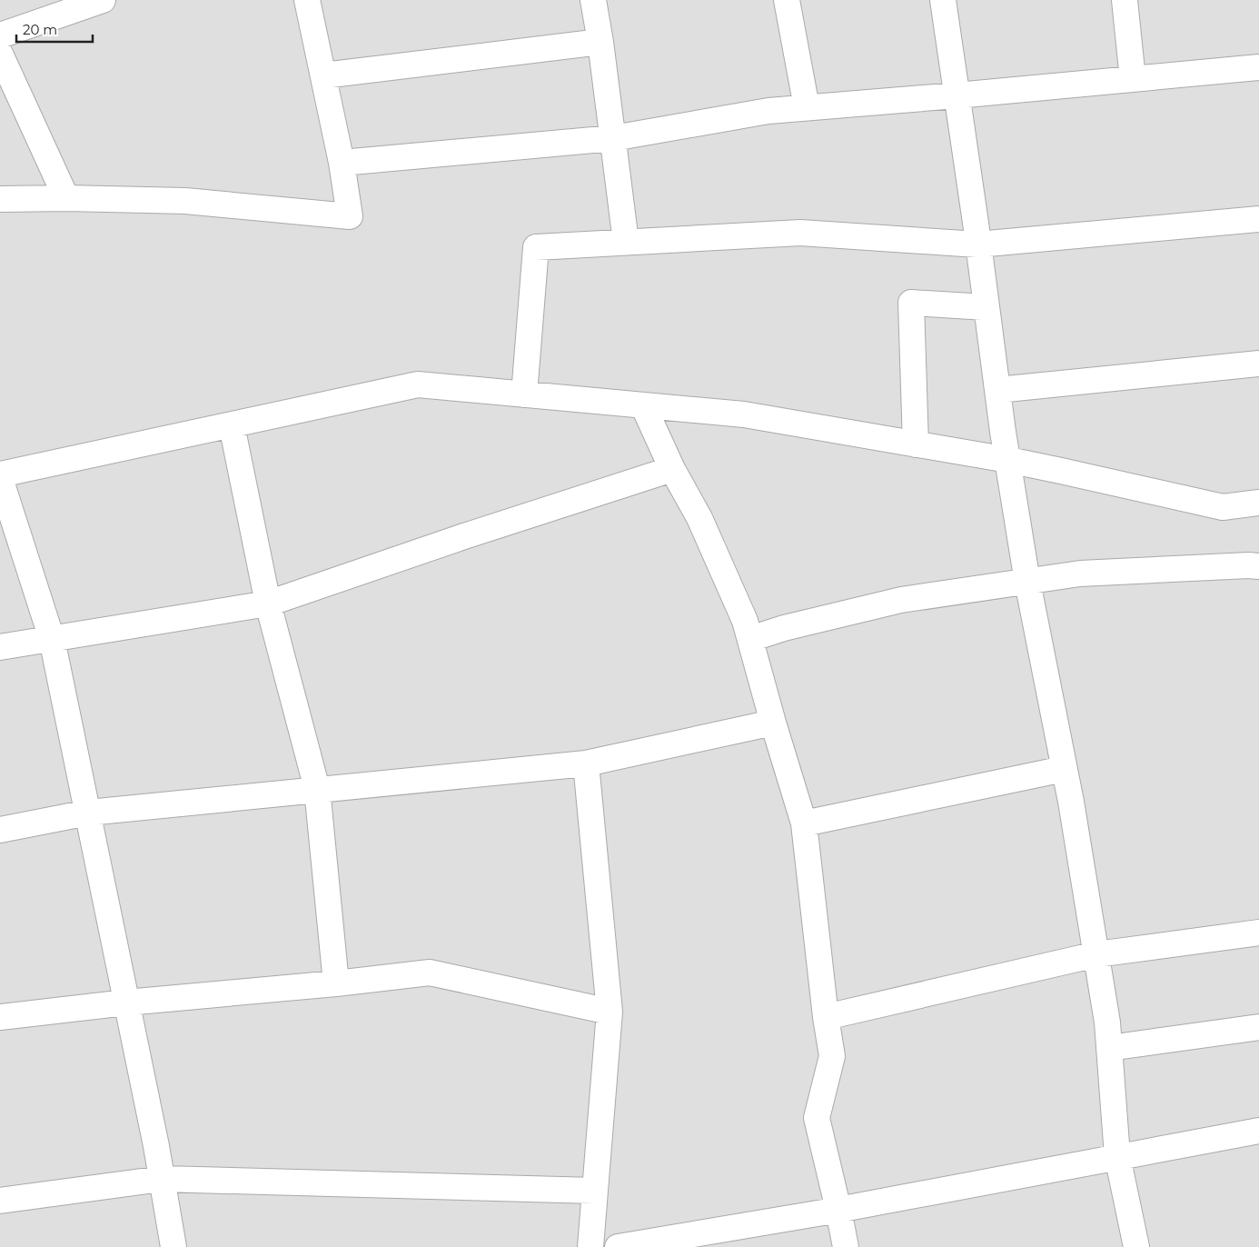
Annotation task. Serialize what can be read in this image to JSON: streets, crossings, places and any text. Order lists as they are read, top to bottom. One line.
{"scale_bar":"20 m"}
